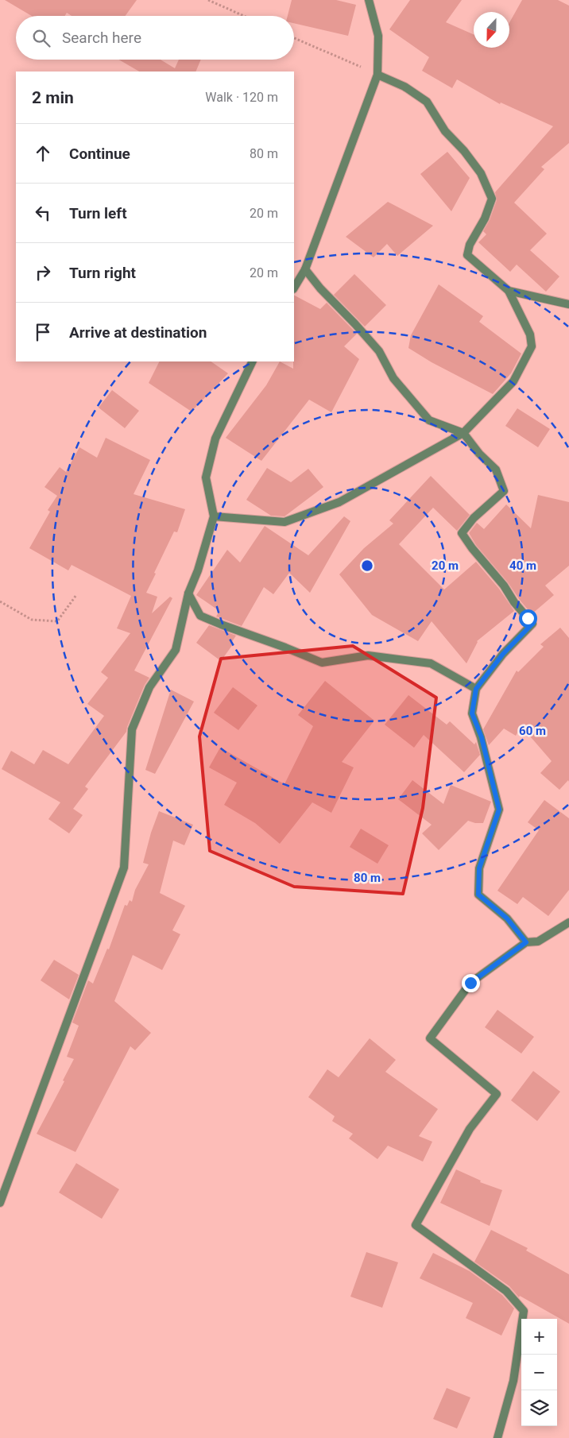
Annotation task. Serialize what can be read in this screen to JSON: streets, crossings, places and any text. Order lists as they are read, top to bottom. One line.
{"north":"bottom","page":{"search":"Search here","heading":["2 min","Walk · 120 m"],"list":[["Continue","80 m"],["Turn left","20 m"],["Turn right","20 m"],"Arrive at destination"],"map_buttons":["+","−"]},"rings":["20 m","40 m","60 m","80 m"]}
